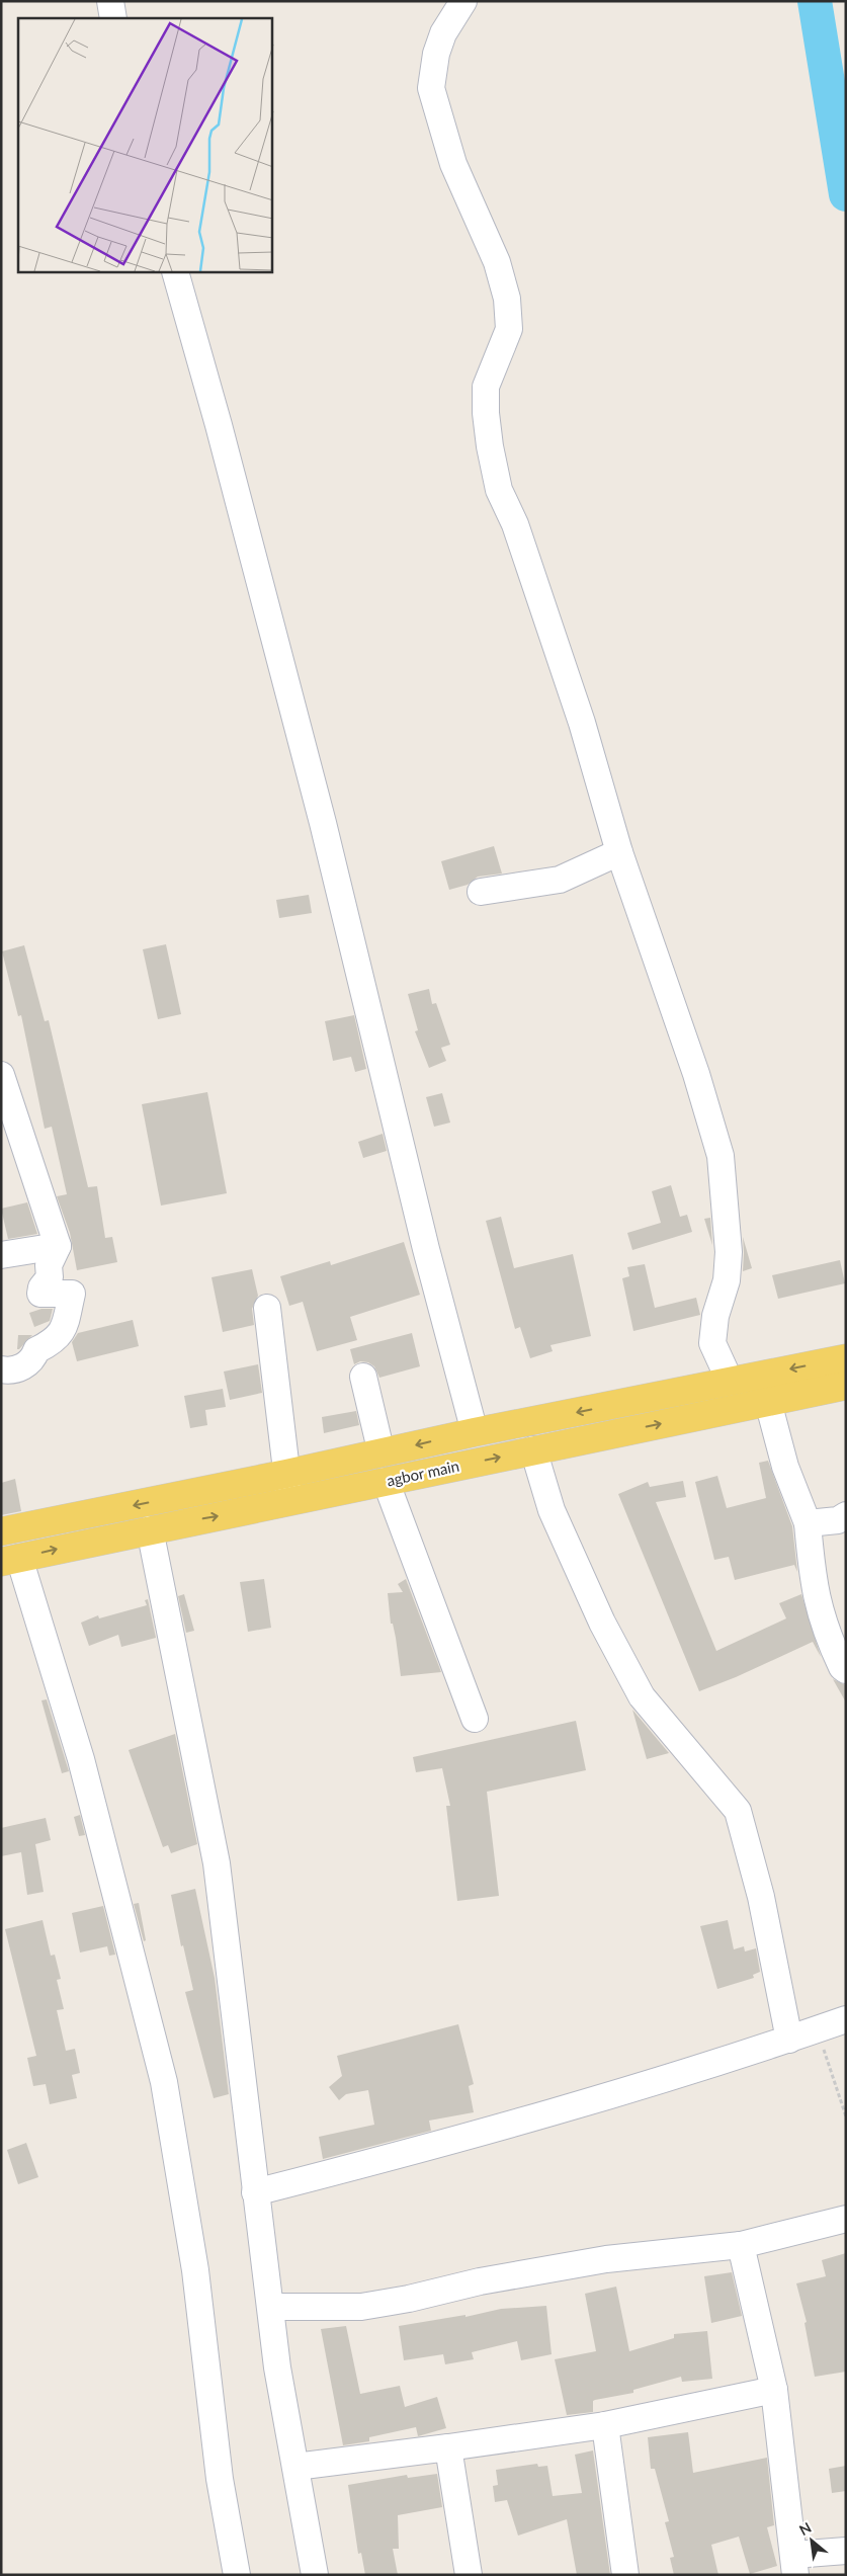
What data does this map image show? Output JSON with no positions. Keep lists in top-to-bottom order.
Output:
{
  "streets": {
    "main road": ["agbor main"]
  },
  "north": "top left"
}
